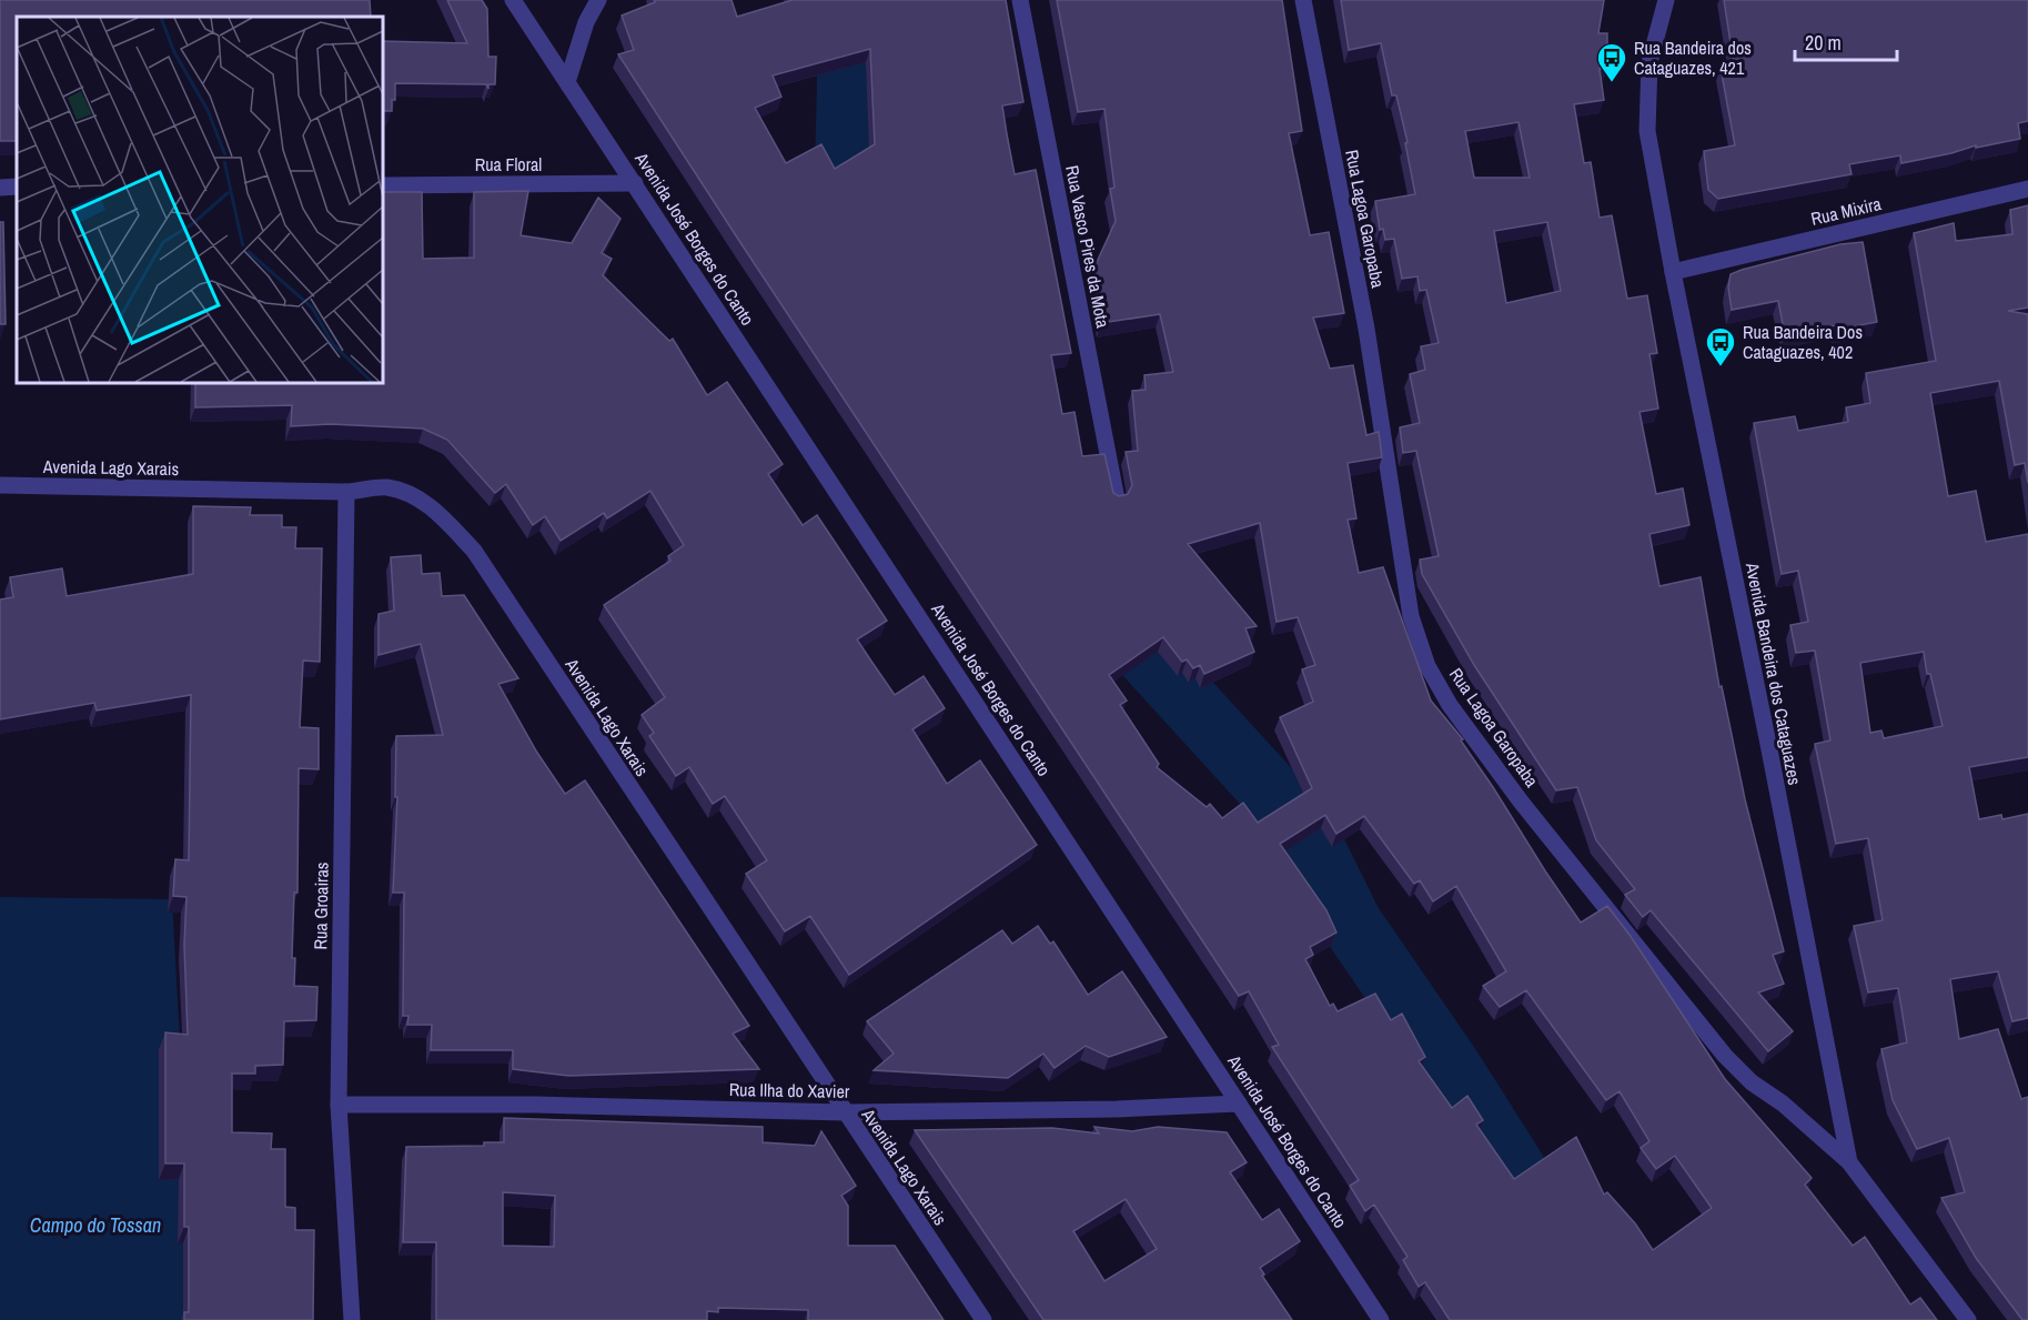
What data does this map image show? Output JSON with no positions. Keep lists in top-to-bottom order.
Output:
{
  "streets": {
    "street": [
      "Rua Floral",
      "Rua Mixira",
      "Rua Lagoa Garopaba",
      "Avenida José Borges do Canto",
      "Rua Vasco Pires da Mota",
      "Avenida Lago Xarais",
      "Avenida Bandeira dos Cataguazes",
      "Rua Groairas",
      "Rua Ilha do Xavier"
    ]
  },
  "crossings": [
    ["Rua Floral", "Avenida José Borges do Canto"],
    ["Rua Mixira", "Avenida Bandeira dos Cataguazes"],
    ["Rua Lagoa Garopaba", "Avenida Bandeira dos Cataguazes"],
    ["Avenida José Borges do Canto", "Rua Ilha do Xavier"],
    ["Avenida Lago Xarais", "Rua Groairas"],
    ["Avenida Lago Xarais", "Rua Ilha do Xavier"],
    ["Rua Groairas", "Rua Ilha do Xavier"]
  ],
  "water": ["Campo do Tossan"],
  "places": {
    "bus stop": ["Rua Bandeira dos Cataguazes, 421", "Rua Bandeira Dos Cataguazes, 402"]
  },
  "scale_bar": "20 m"
}
